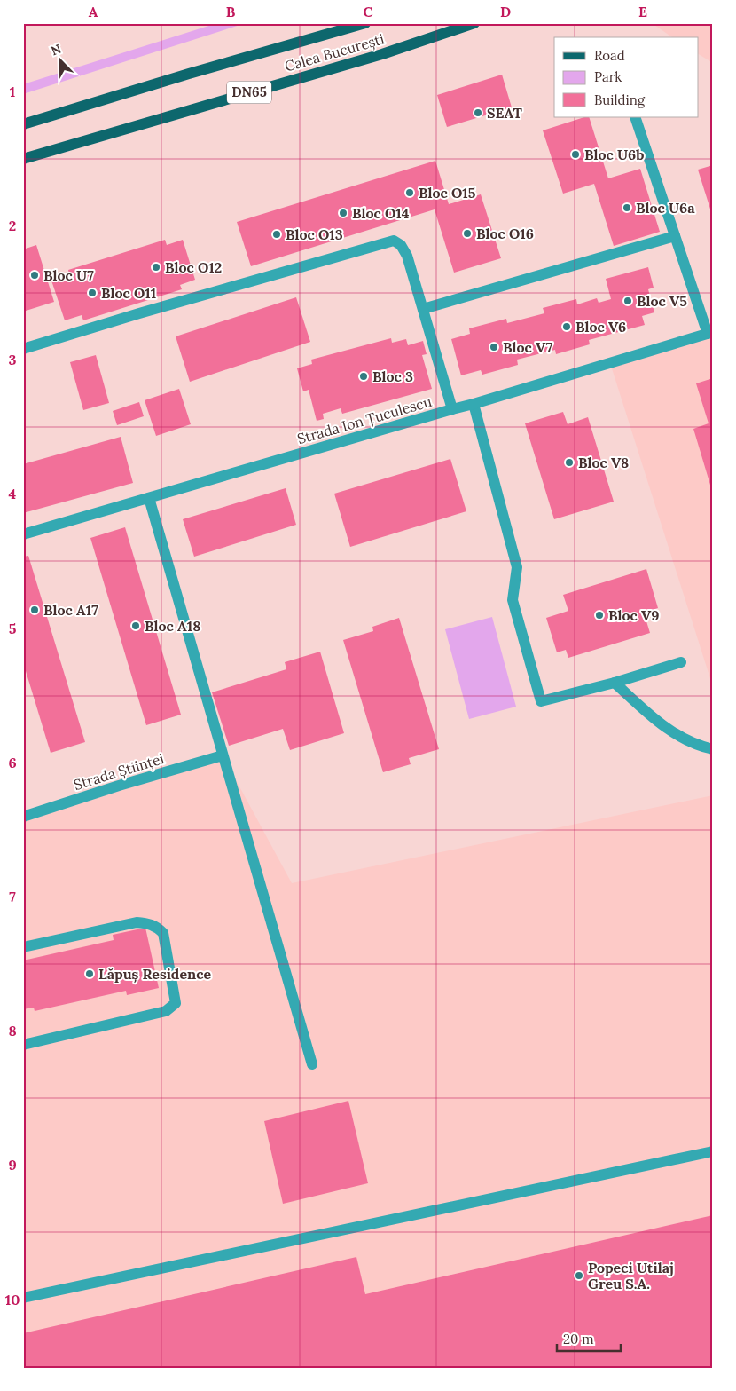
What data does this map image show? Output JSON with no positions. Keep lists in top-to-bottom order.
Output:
{
  "streets": {
    "main road": ["Calea București", "DN65"],
    "street": ["Strada Ion Țuculescu", "Strada Științei"]
  },
  "places": [
    "SEAT",
    "Bloc U6b",
    "Bloc O15",
    "Bloc U6a",
    "Bloc O14",
    "Bloc O16",
    "Bloc O13",
    "Bloc O12",
    "Bloc U7",
    "Bloc O11",
    "Bloc V5",
    "Bloc V6",
    "Bloc V7",
    "Bloc 3",
    "Bloc V8",
    "Bloc A17",
    "Bloc V9",
    "Bloc A18",
    "Lăpuș Residence",
    "Popeci Utilaj Greu S.A."
  ],
  "legend": ["Road", "Park", "Building"],
  "scale_bar": "20 m",
  "north": "top left",
  "grid": {
    "columns": [
      "A",
      "B",
      "C",
      "D",
      "E"
    ],
    "rows": [
      "1",
      "2",
      "3",
      "4",
      "5",
      "6",
      "7",
      "8",
      "9",
      "10"
    ]
  }
}
